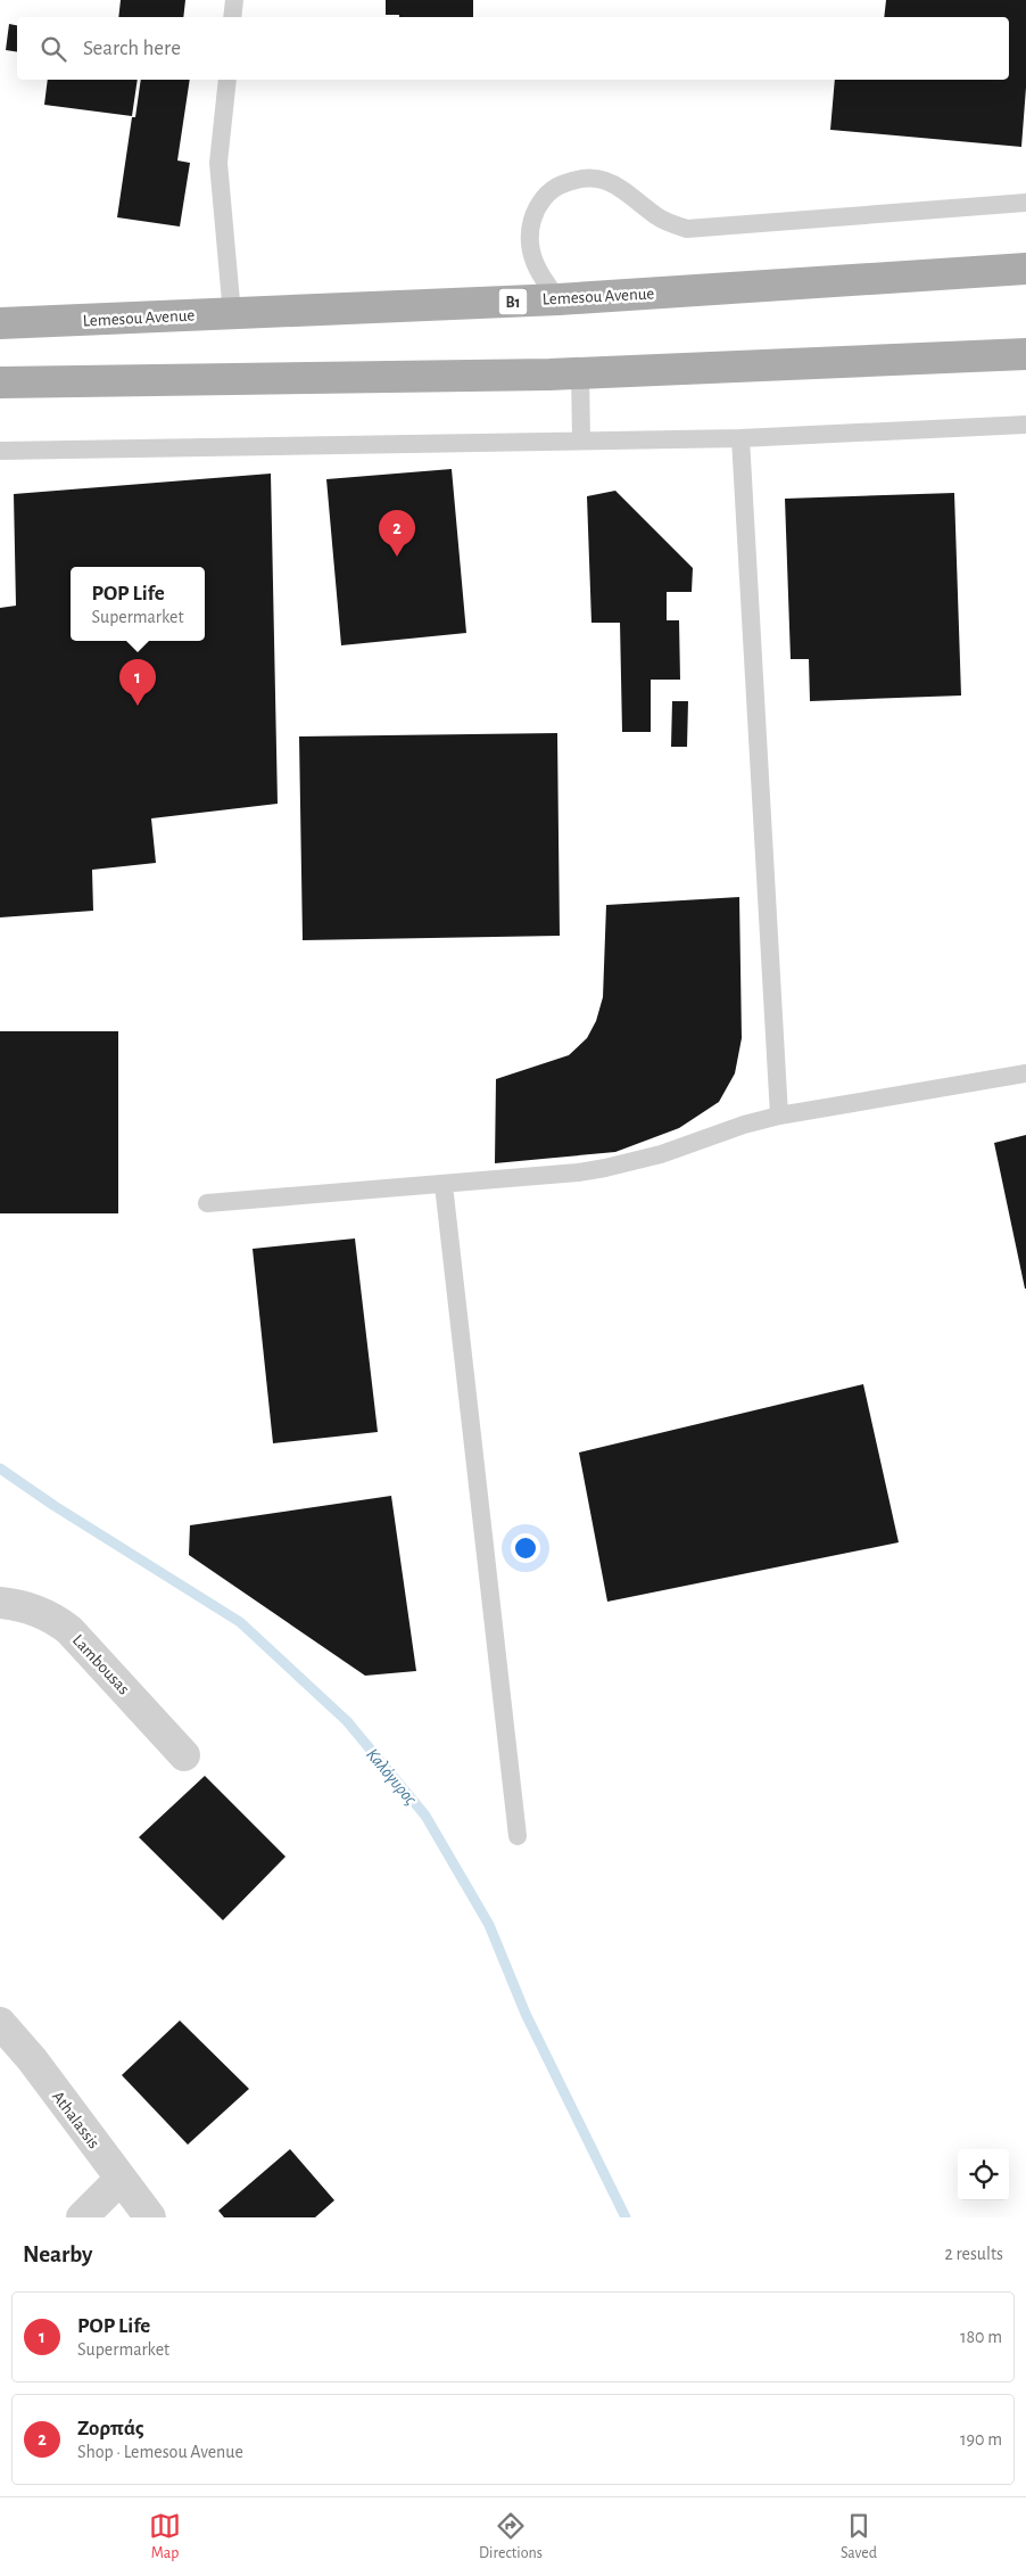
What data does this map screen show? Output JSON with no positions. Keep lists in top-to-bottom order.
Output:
{
  "streets": {
    "main road": ["Lemesou Avenue", "B1"],
    "street": ["Lambousas", "Athalassis"]
  },
  "water": ["Καλόγυρος"],
  "page": {
    "search": "Search here",
    "pins": ["2", "1"],
    "popup": ["POP Life", "Supermarket"],
    "heading": ["Nearby", "2 results"],
    "list": [
      {
        "mark": "1",
        "name": "POP Life",
        "note": "Supermarket",
        "value": "180 m"
      },
      {
        "mark": "2",
        "name": "Ζορπάς",
        "note": "Shop · Lemesou Avenue",
        "value": "190 m"
      }
    ],
    "nav": ["Map", "Directions", "Saved"]
  }
}
